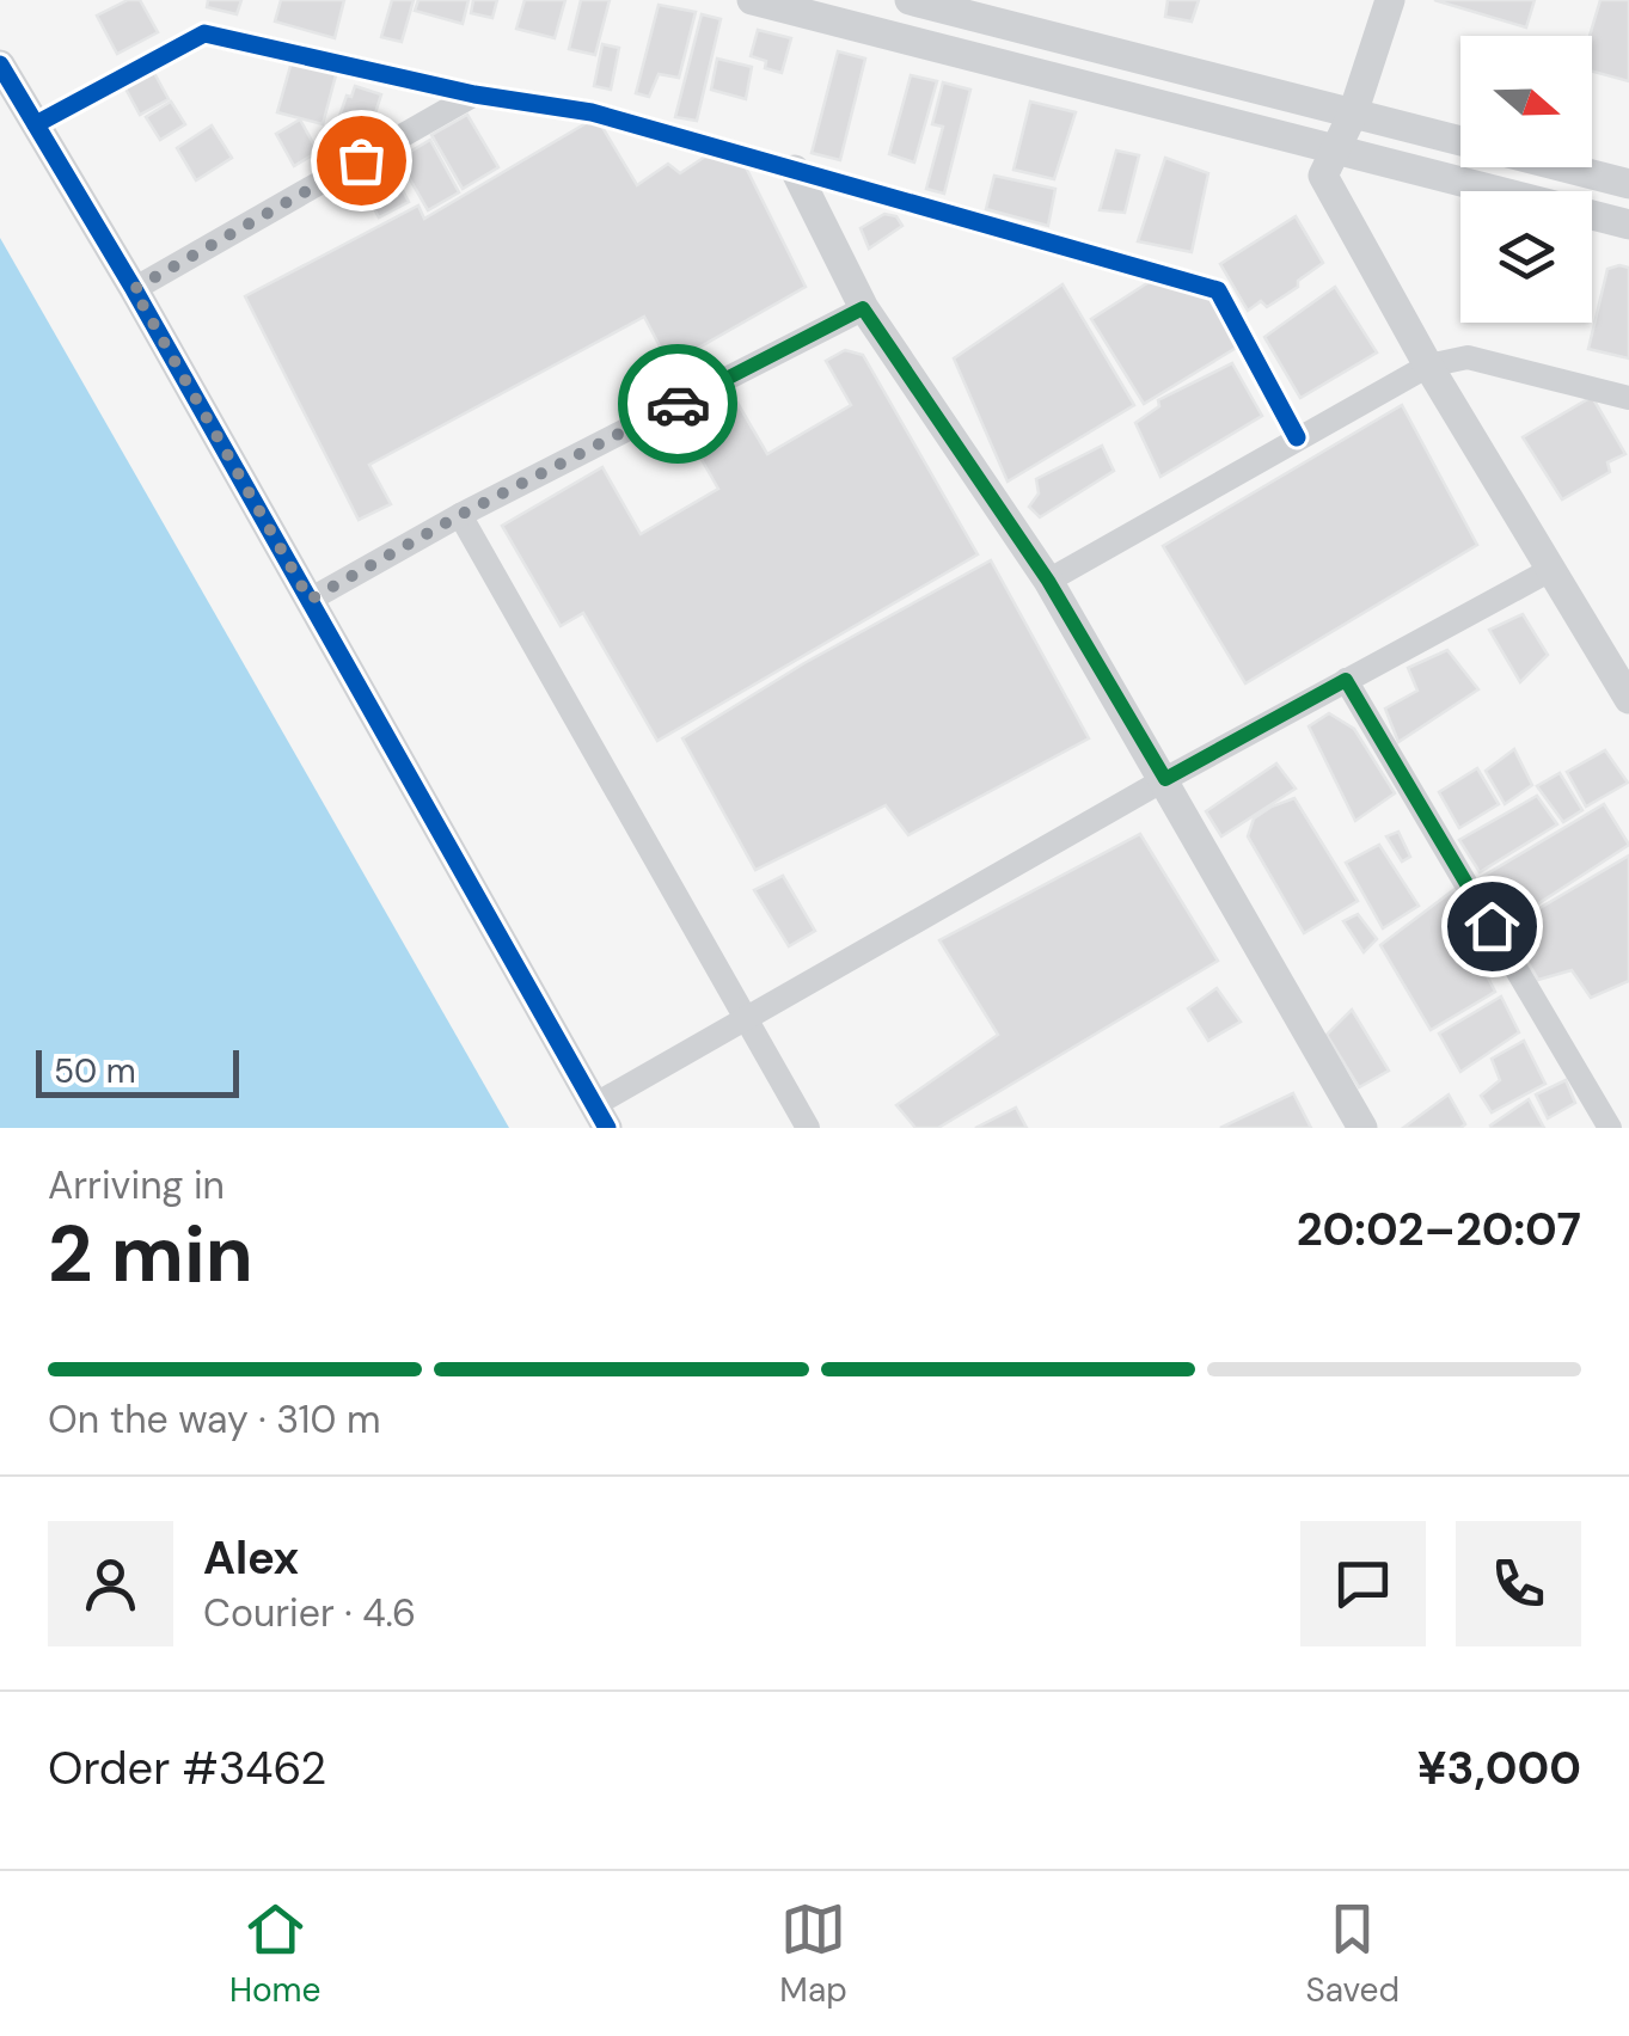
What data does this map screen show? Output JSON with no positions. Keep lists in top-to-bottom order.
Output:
{
  "scale_bar": "50 m",
  "north": "right",
  "page": {
    "scale": "50 m",
    "heading": ["2 min", "Arriving in", "20:02–20:07"],
    "panel": [
      "Alex",
      "Courier · 4.6",
      "Order #3462",
      "¥3,000"
    ],
    "bar": "On the way · 310 m",
    "tabs": ["Home", "Map", "Saved"]
  }
}
